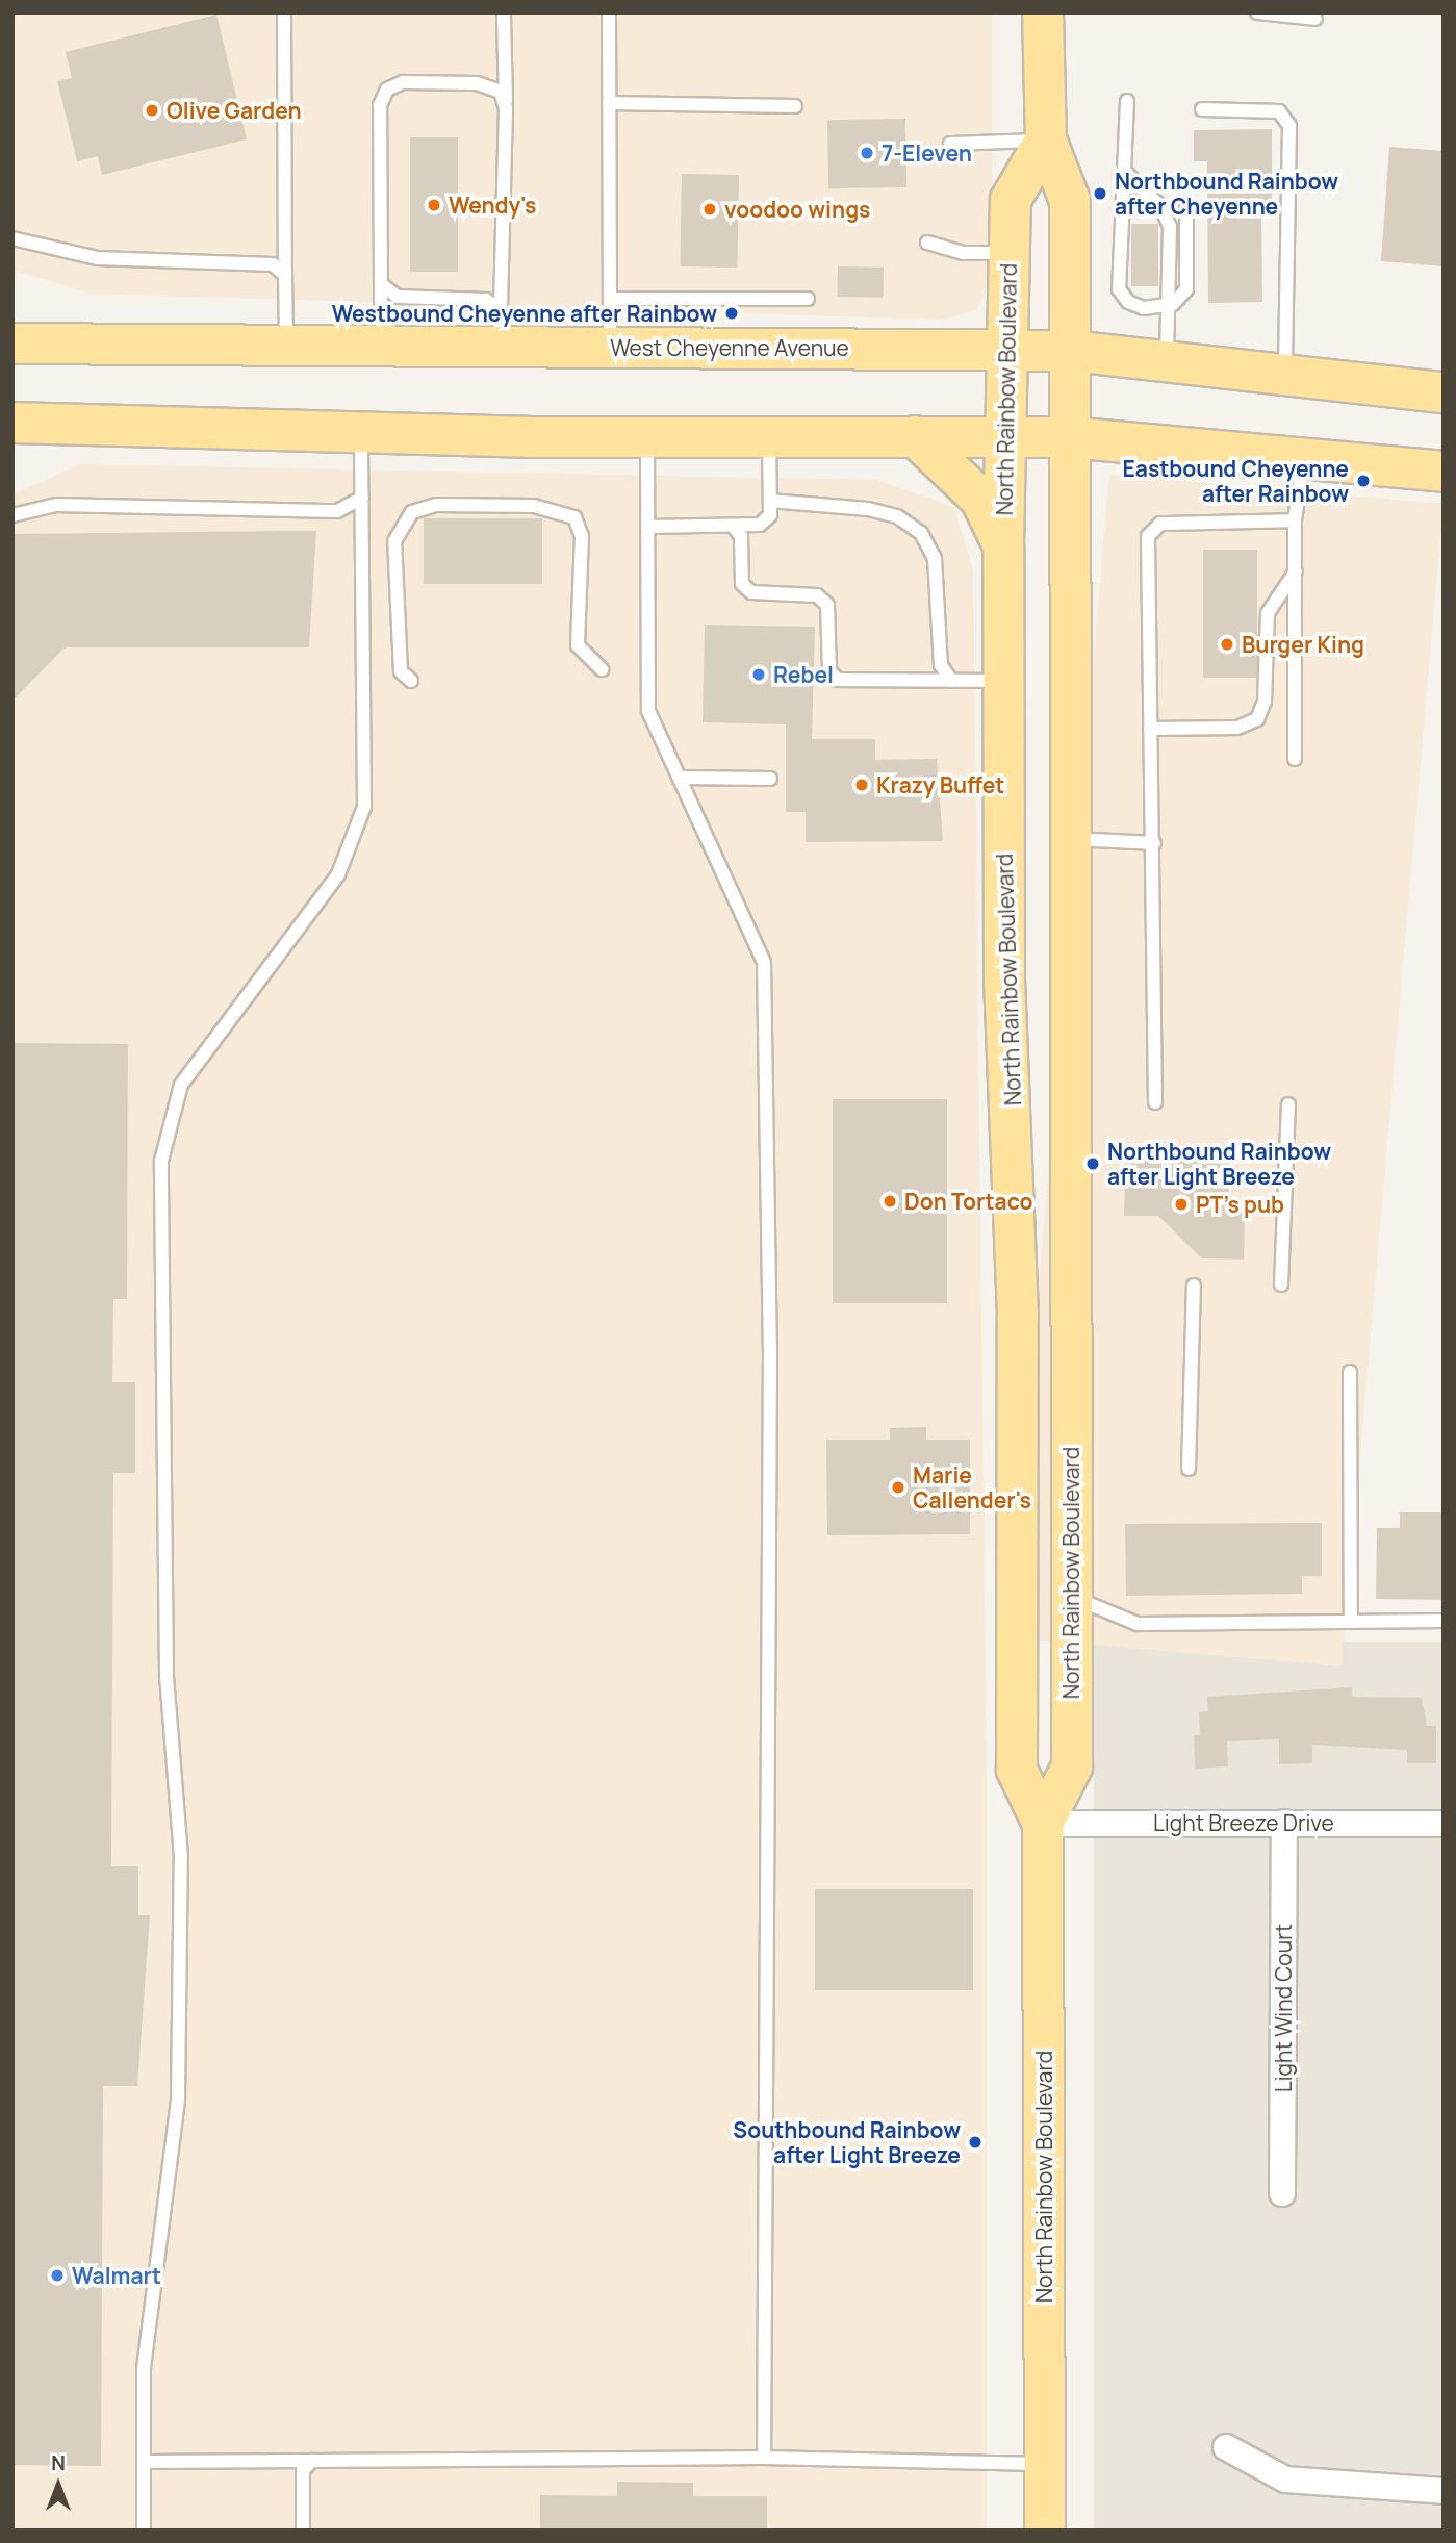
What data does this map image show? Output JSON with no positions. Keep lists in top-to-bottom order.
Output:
{
  "streets": {
    "main road": ["West Cheyenne Avenue", "North Rainbow Boulevard"],
    "street": ["Light Breeze Drive", "Light Wind Court"]
  },
  "crossings": [
    ["West Cheyenne Avenue", "North Rainbow Boulevard"],
    ["North Rainbow Boulevard", "Light Breeze Drive"],
    ["Light Breeze Drive", "Light Wind Court"]
  ],
  "places": [
    "Olive Garden",
    "7-Eleven",
    "Northbound Rainbow after Cheyenne",
    "Wendy's",
    "voodoo wings",
    "Westbound Cheyenne after Rainbow",
    "Eastbound Cheyenne after Rainbow",
    "Burger King",
    "Rebel",
    "Krazy Buffet",
    "Northbound Rainbow after Light Breeze",
    "Don Tortaco",
    "PT's pub",
    "Marie Callender's",
    "Southbound Rainbow after Light Breeze",
    "Walmart"
  ],
  "north": "top"
}
